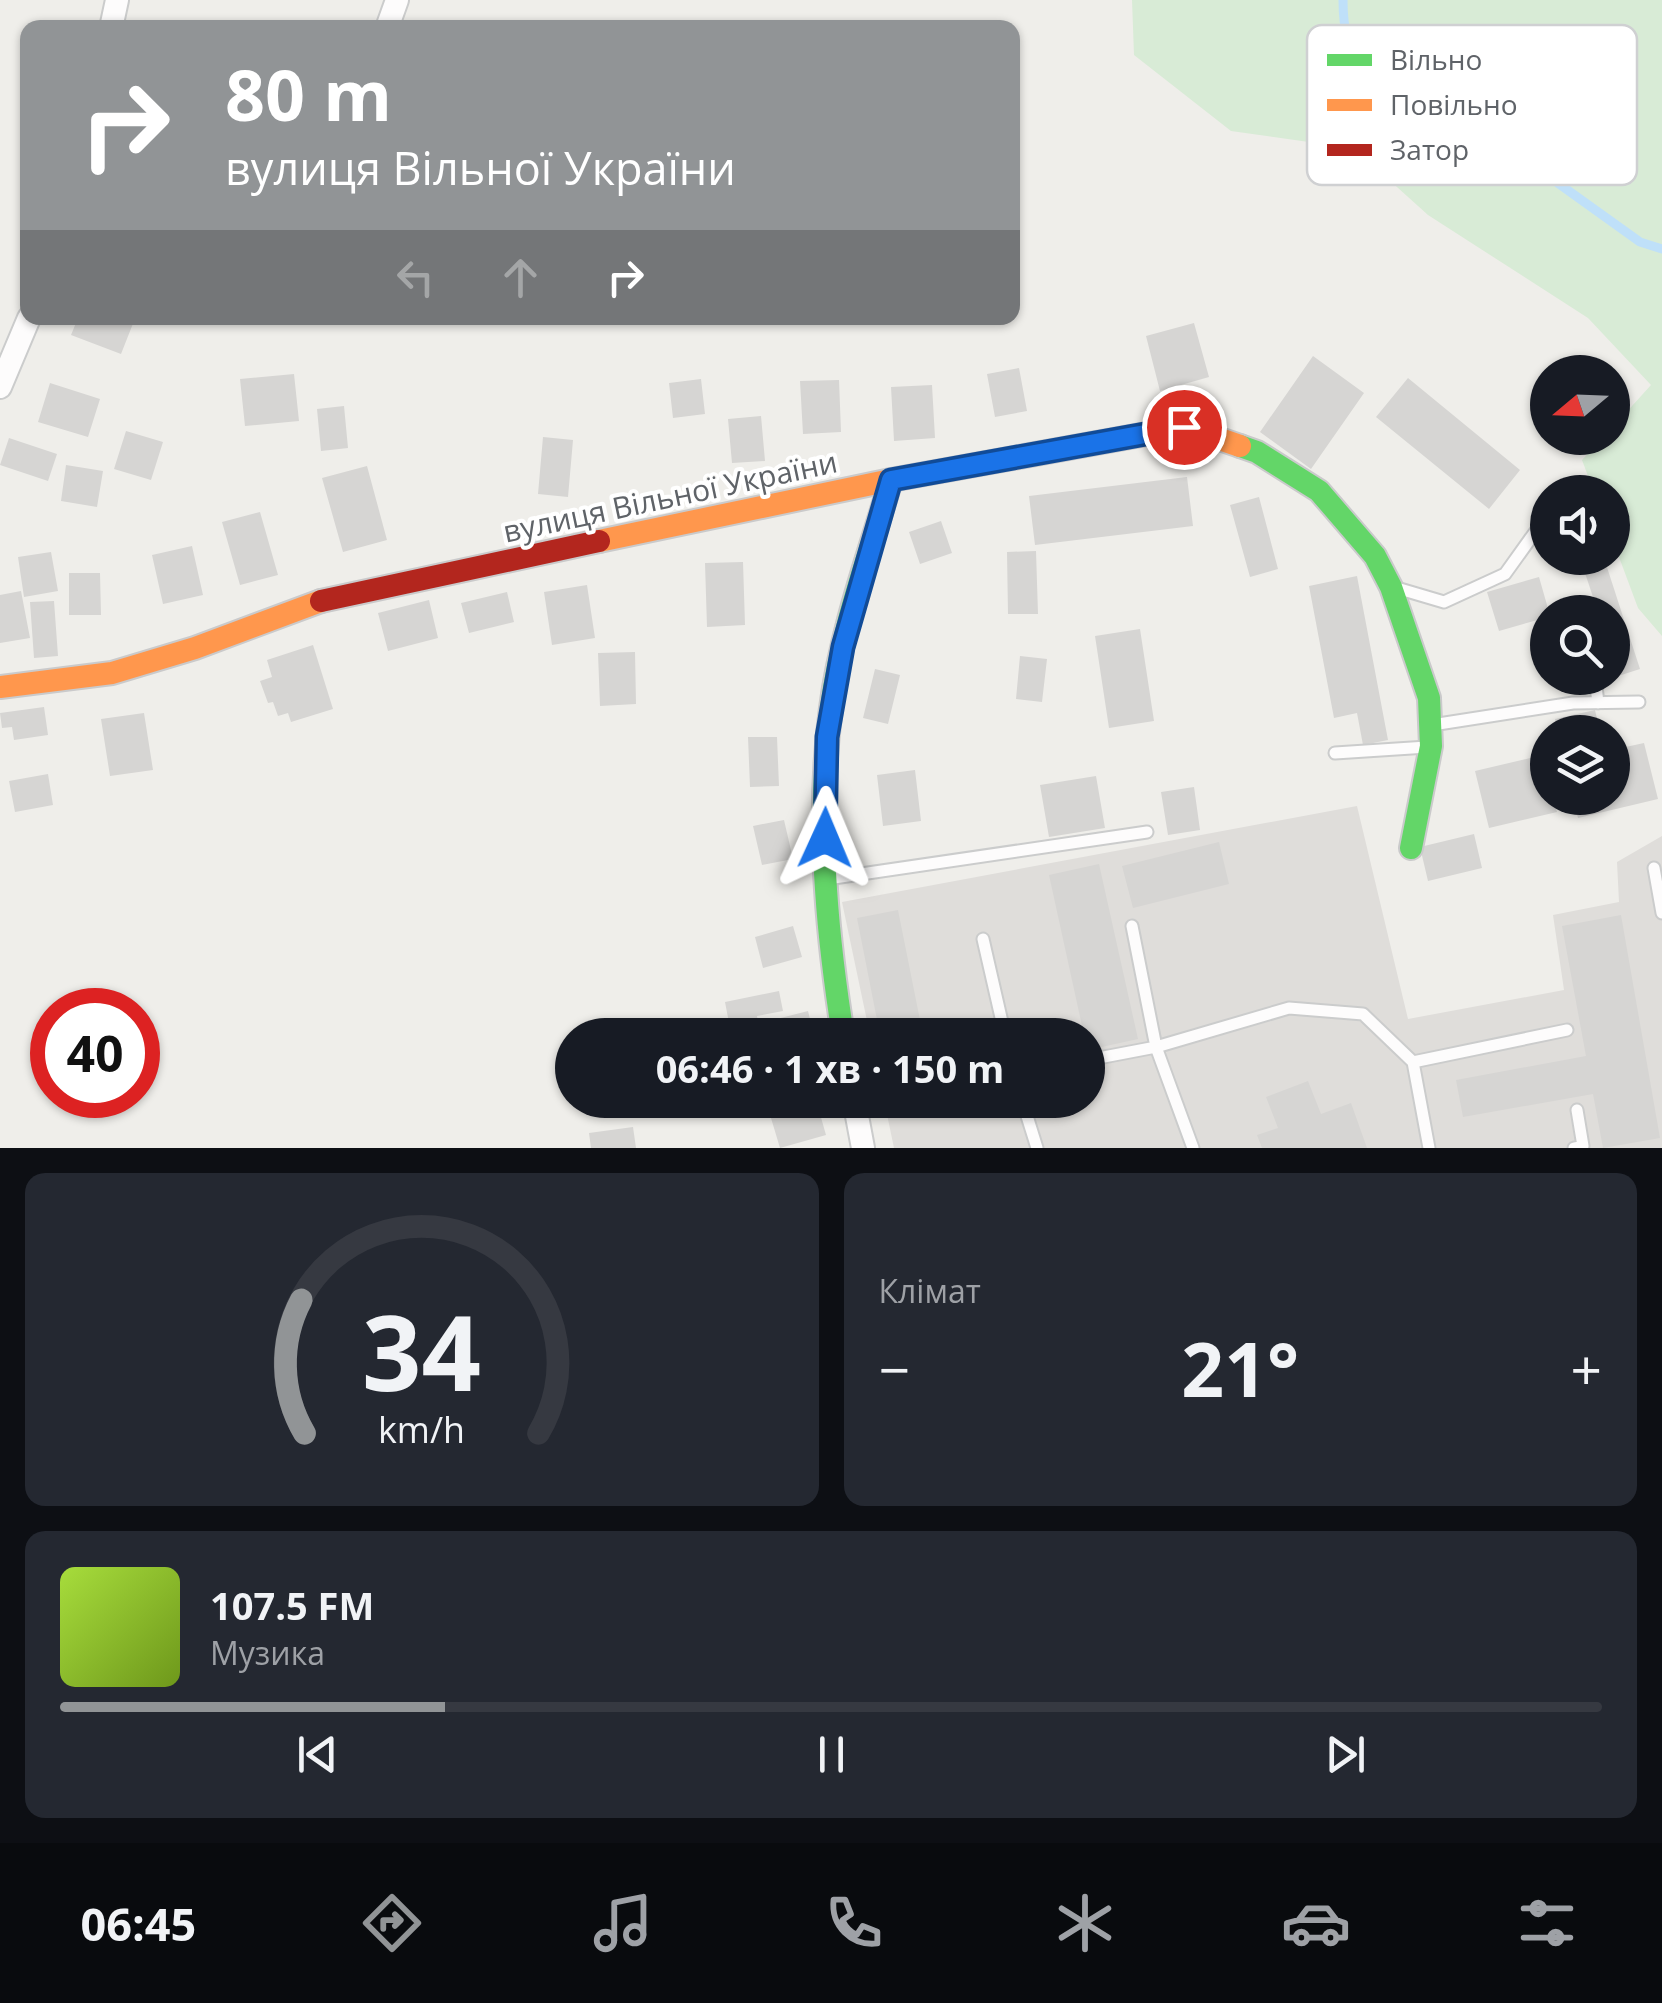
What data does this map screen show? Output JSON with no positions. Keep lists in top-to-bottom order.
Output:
{
  "streets": {
    "street": ["вулиця Вільної України"]
  },
  "legend": ["Вільно", "Повільно", "Затор"],
  "north": "left",
  "page": {
    "turn": ["80 m", "вулиця Вільної України"],
    "limit": "40",
    "trip": "06:46 · 1 хв · 150 m",
    "tile": "Клімат",
    "heat": ["−", "21°", "+"],
    "song": ["107.5 FM", "Музика"],
    "tabs": "06:45",
    "gauge": ["34", "km/h"]
  }
}
